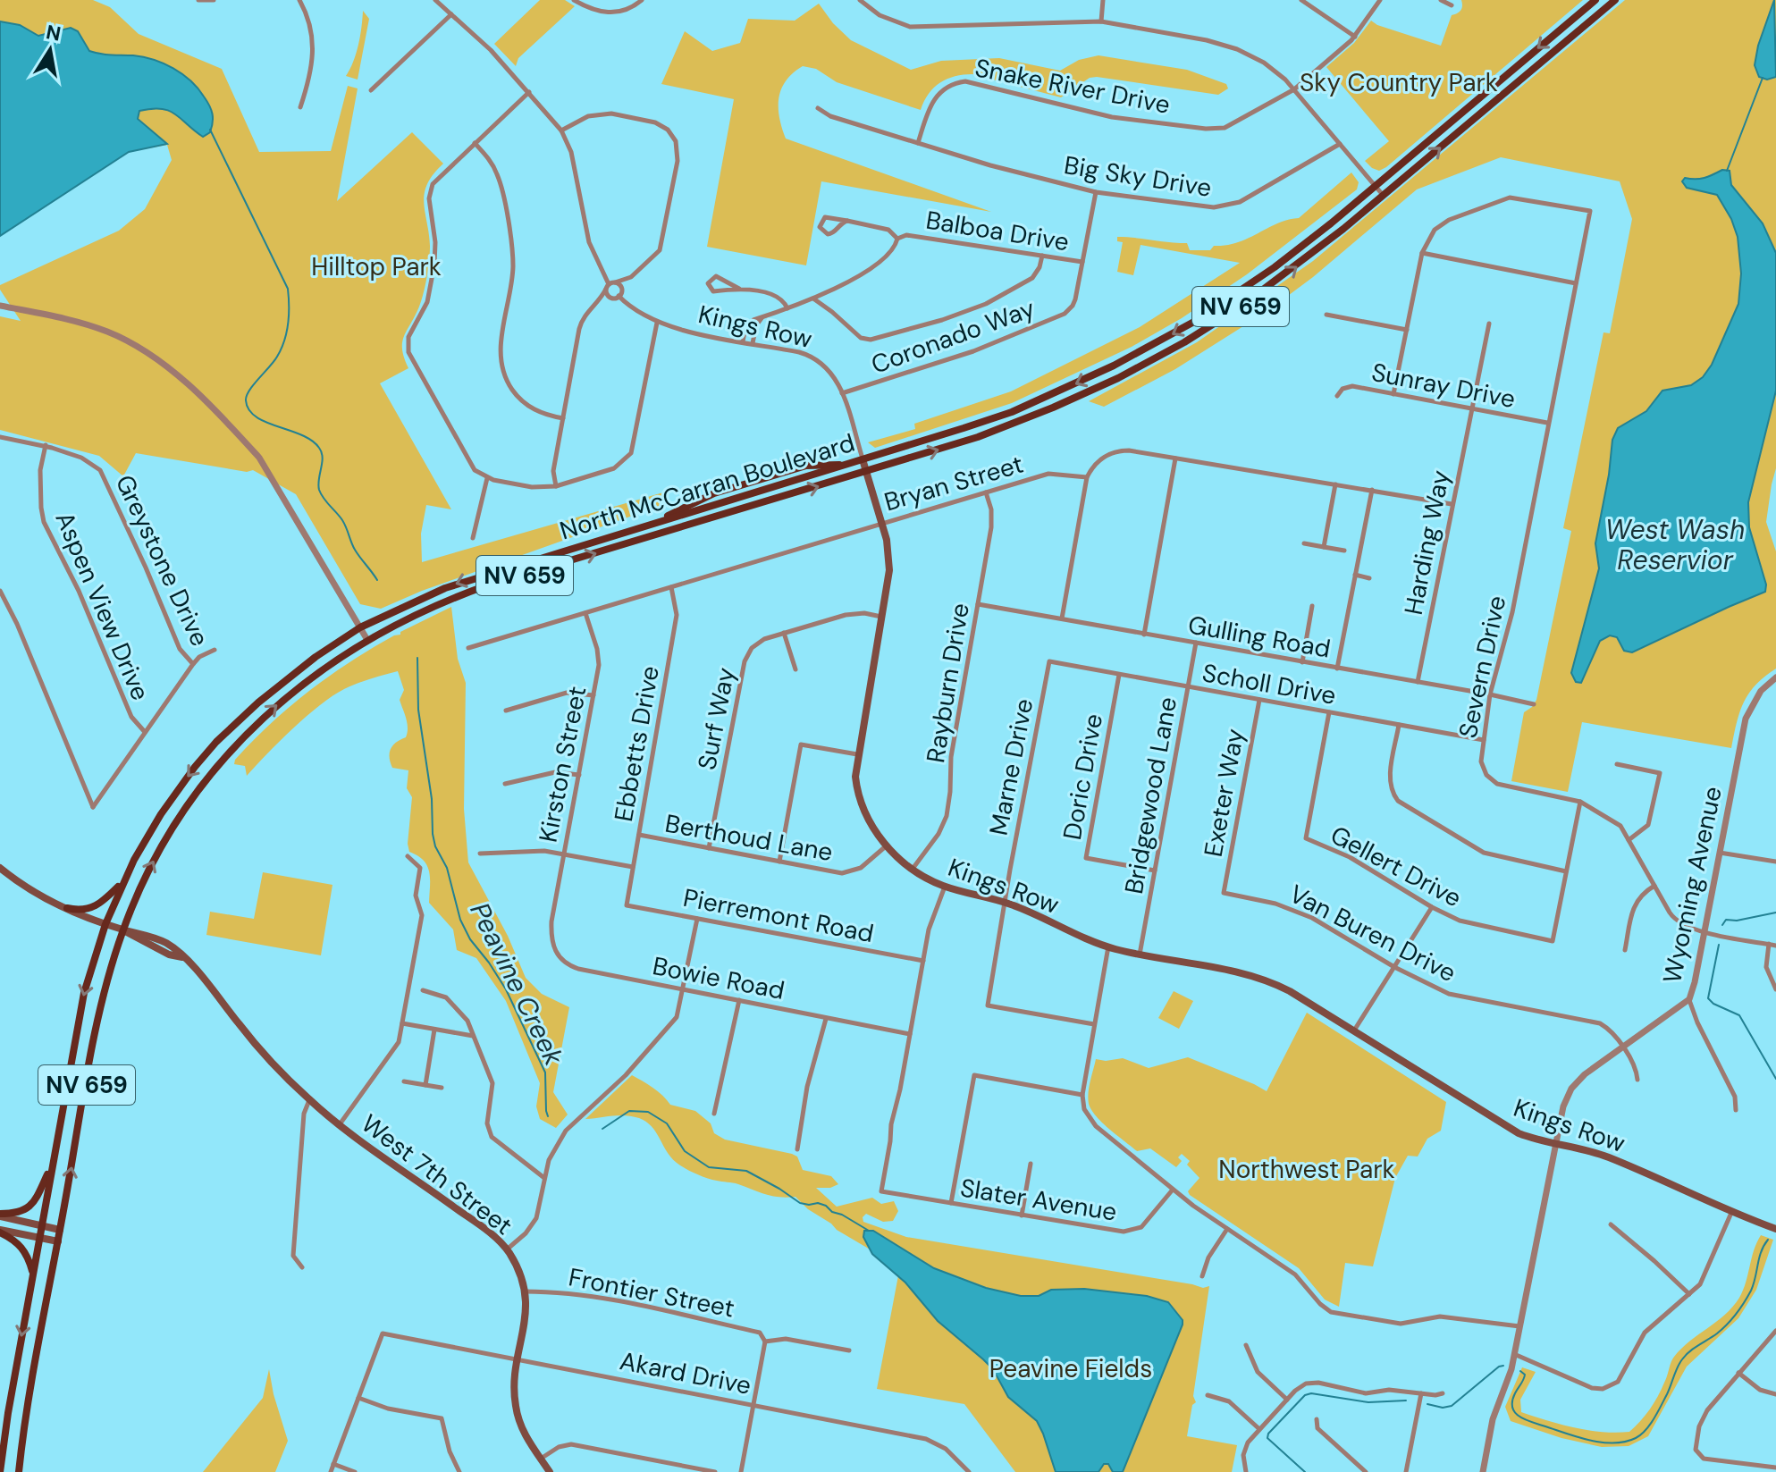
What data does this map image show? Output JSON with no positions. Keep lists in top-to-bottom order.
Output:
{
  "streets": {
    "main road": [
      "NV 659",
      "Kings Row",
      "North McCarran Boulevard",
      "West 7th Street"
    ],
    "street": [
      "Snake River Drive",
      "Big Sky Drive",
      "Balboa Drive",
      "Coronado Way",
      "Sunray Drive",
      "Bryan Street",
      "Harding Way",
      "Greystone Drive",
      "Aspen View Drive",
      "Gulling Road",
      "Severn Drive",
      "Rayburn Drive",
      "Scholl Drive",
      "Surf Way",
      "Ebbetts Drive",
      "Kirston Street",
      "Marne Drive",
      "Doric Drive",
      "Exeter Way",
      "Bridgewood Lane",
      "Berthoud Lane",
      "Gellert Drive",
      "Wyoming Avenue",
      "Pierremont Road",
      "Van Buren Drive",
      "Bowie Road",
      "Slater Avenue",
      "Frontier Street",
      "Akard Drive"
    ]
  },
  "crossings": [
    ["Snake River Drive", "Big Sky Drive"],
    ["Balboa Drive", "Coronado Way"],
    ["Kings Row", "Coronado Way"],
    ["Kings Row", "Bryan Street"],
    ["Kings Row", "North McCarran Boulevard"],
    ["Kings Row", "Rayburn Drive"],
    ["Kings Row", "Surf Way"],
    ["Kings Row", "Marne Drive"],
    ["Kings Row", "Bridgewood Lane"],
    ["Kings Row", "Berthoud Lane"],
    ["Kings Row", "Wyoming Avenue"],
    ["Sunray Drive", "Harding Way"],
    ["Sunray Drive", "Severn Drive"],
    ["Bryan Street", "Rayburn Drive"],
    ["Bryan Street", "Ebbetts Drive"],
    ["Bryan Street", "Kirston Street"],
    ["North McCarran Boulevard", "West 7th Street"],
    ["Harding Way", "Gulling Road"],
    ["Greystone Drive", "Aspen View Drive"],
    ["Gulling Road", "Severn Drive"],
    ["Gulling Road", "Rayburn Drive"],
    ["Gulling Road", "Bridgewood Lane"],
    ["Severn Drive", "Scholl Drive"],
    ["Severn Drive", "Wyoming Avenue"],
    ["Scholl Drive", "Marne Drive"],
    ["Scholl Drive", "Doric Drive"],
    ["Scholl Drive", "Exeter Way"],
    ["Scholl Drive", "Bridgewood Lane"],
    ["Scholl Drive", "Gellert Drive"],
    ["Surf Way", "Berthoud Lane"],
    ["Ebbetts Drive", "Berthoud Lane"],
    ["Ebbetts Drive", "Pierremont Road"],
    ["Kirston Street", "Bowie Road"],
    ["Doric Drive", "Bridgewood Lane"],
    ["Exeter Way", "Van Buren Drive"],
    ["Wyoming Avenue", "Van Buren Drive"],
    ["Bowie Road", "Slater Avenue"],
    ["West 7th Street", "Frontier Street"],
    ["West 7th Street", "Akard Drive"]
  ],
  "water": ["West Wash Reservior", "Peavine Creek"],
  "parks": [
    "Sky Country Park",
    "Hilltop Park",
    "Northwest Park",
    "Peavine Fields"
  ],
  "north": "top"
}
